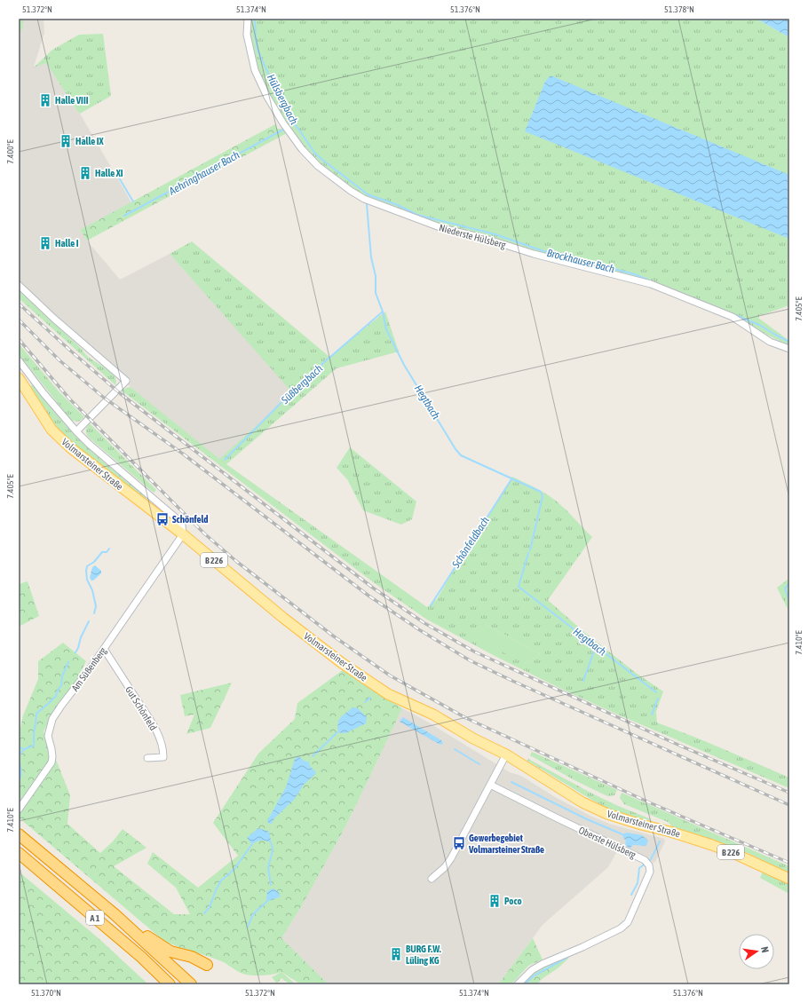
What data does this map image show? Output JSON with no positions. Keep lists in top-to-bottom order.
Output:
{
  "streets": {
    "highway": ["A 1"],
    "main road": ["Volmarsteiner Straße", "B 226"],
    "street": [
      "Niederste Hülsberg",
      "Am Süßenberg",
      "Gut Schönfeld",
      "Oberste Hülsberg"
    ]
  },
  "crossings": [
    ["Volmarsteiner Straße", "Am Süßenberg"],
    ["Am Süßenberg", "Gut Schönfeld"]
  ],
  "water": [
    "Hülsbergbach",
    "Aehringhauser Bach",
    "Brockhauser Bach",
    "Süßbergbach",
    "Hegtbach",
    "Schönfeldbach"
  ],
  "places": {
    "building": [
      "Halle VIII",
      "Halle IX",
      "Halle XI",
      "Halle I",
      "Poco",
      "BURG F.W. Lüling KG"
    ],
    "bus stop": ["Schönfeld", "Gewerbegebiet Volmarsteiner Straße"]
  },
  "north": "right",
  "coordinates": [
    "51.372°N",
    "51.374°N",
    "51.376°N",
    "51.378°N",
    "7.400°E",
    "7.405°E",
    "7.410°E",
    "51.370°N"
  ]
}
